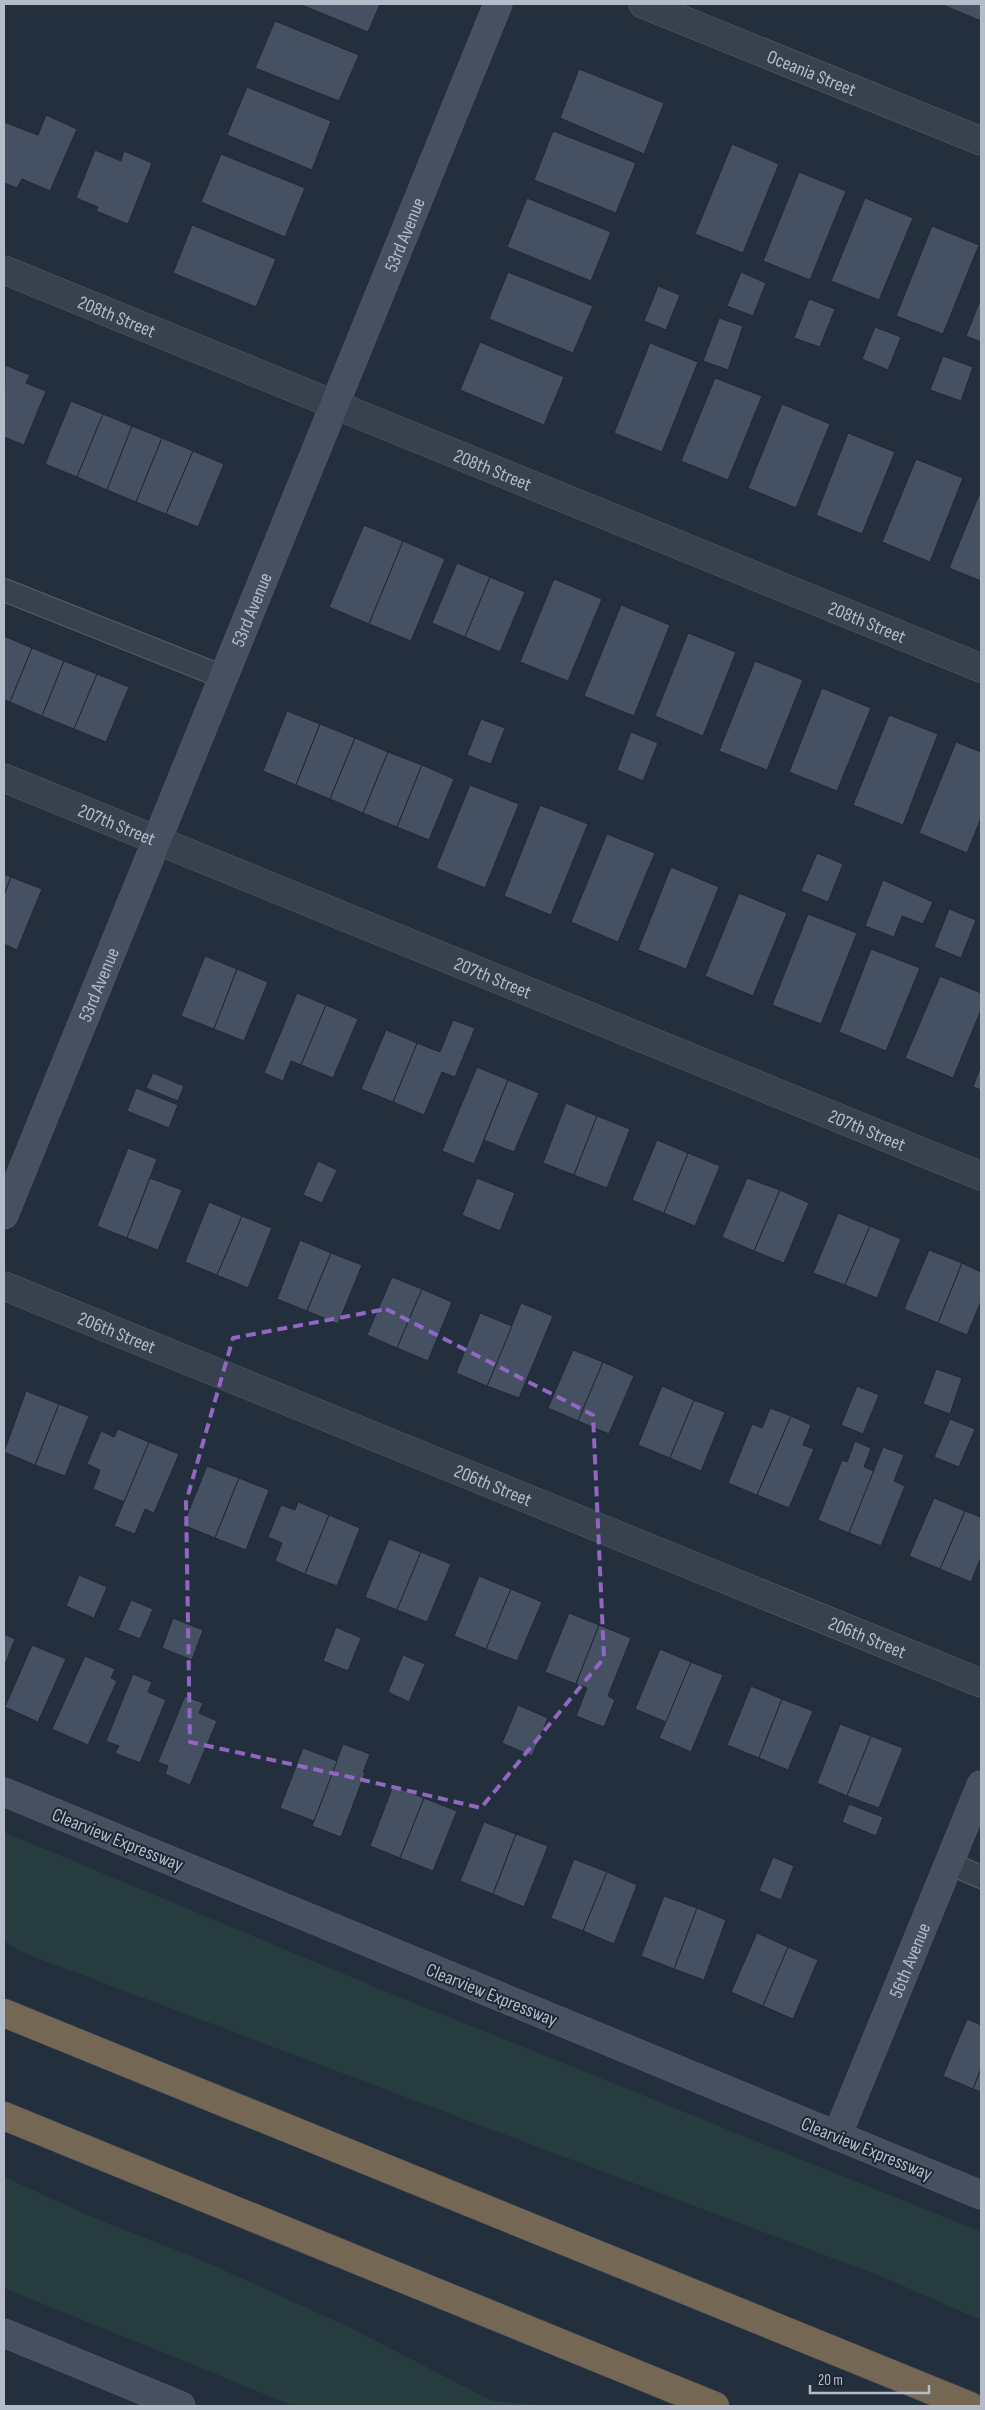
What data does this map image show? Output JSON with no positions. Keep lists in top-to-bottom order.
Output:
{
  "streets": {
    "street": [
      "Oceania Street",
      "53rd Avenue",
      "208th Street",
      "207th Street",
      "206th Street",
      "Clearview Expressway",
      "56th Avenue"
    ]
  },
  "crossings": [
    ["53rd Avenue", "208th Street"],
    ["53rd Avenue", "207th Street"],
    ["Clearview Expressway", "56th Avenue"]
  ],
  "scale_bar": "20 m"
}
